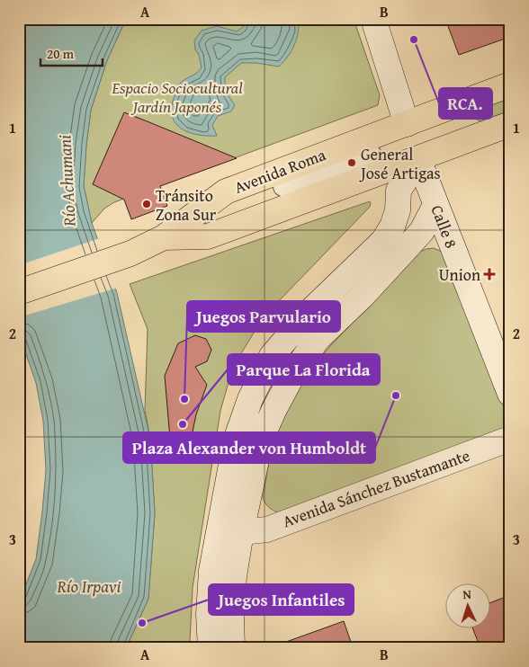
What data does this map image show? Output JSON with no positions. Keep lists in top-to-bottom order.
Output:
{
  "streets": {
    "main road": ["Avenida Roma", "Calle 8", "Avenida Sánchez Bustamante"]
  },
  "crossings": [
    ["Avenida Roma", "Calle 8"]
  ],
  "water": ["Río Achumani", "Río Irpavi"],
  "parks": ["Espacio Sociocultural Jardín Japonés"],
  "places": {
    "other": [
      "RCA.",
      "General José Artigas",
      "Tránsito Zona Sur",
      "Plaza Alexander von Humboldt",
      "Juegos Parvulario",
      "Parque La Florida",
      "Juegos Infantiles"
    ],
    "health": ["Union"]
  },
  "scale_bar": "20 m",
  "north": "top",
  "grid": {
    "columns": ["A", "B"],
    "rows": ["1", "2", "3"]
  }
}
